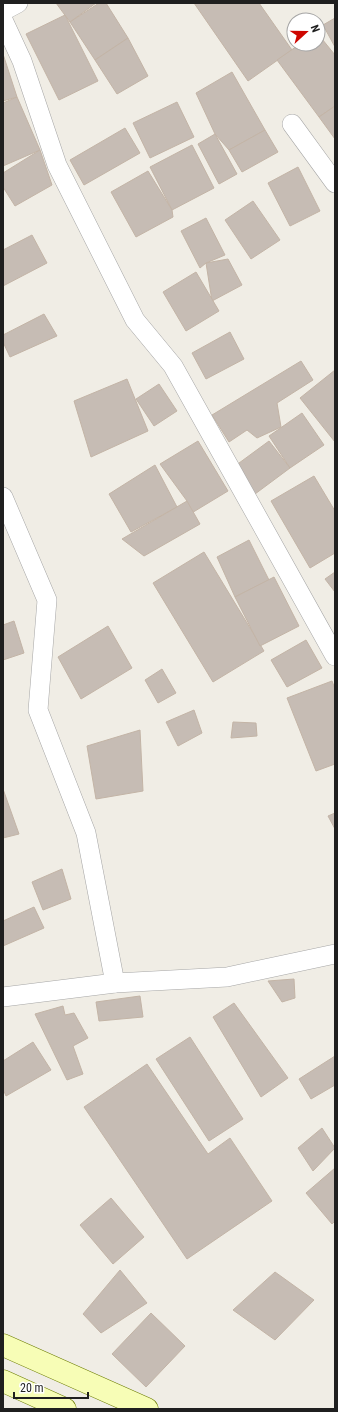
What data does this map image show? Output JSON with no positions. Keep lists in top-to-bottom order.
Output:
{
  "scale_bar": "20 m",
  "north": "right"
}
